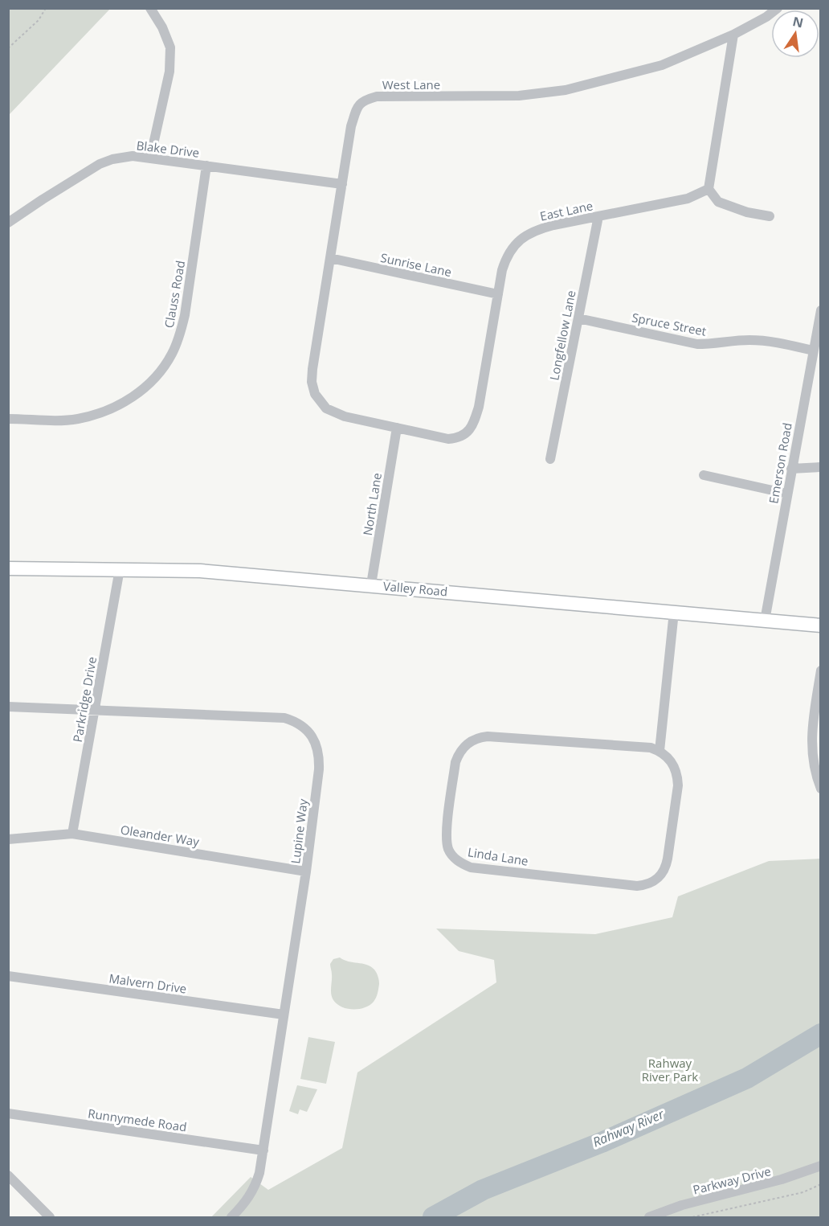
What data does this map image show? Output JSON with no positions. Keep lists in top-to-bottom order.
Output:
{
  "streets": {
    "street": [
      "West Lane",
      "Blake Drive",
      "East Lane",
      "Sunrise Lane",
      "Clauss Road",
      "Spruce Street",
      "Longfellow Lane",
      "Emerson Road",
      "North Lane",
      "Valley Road",
      "Parkridge Drive",
      "Lupine Way",
      "Oleander Way",
      "Linda Lane",
      "Malvern Drive",
      "Runnymede Road",
      "Parkway Drive"
    ]
  },
  "crossings": [
    ["West Lane", "Blake Drive"],
    ["West Lane", "East Lane"],
    ["West Lane", "Sunrise Lane"],
    ["West Lane", "North Lane"],
    ["Blake Drive", "Clauss Road"],
    ["East Lane", "Sunrise Lane"],
    ["East Lane", "Longfellow Lane"],
    ["East Lane", "North Lane"],
    ["Spruce Street", "Longfellow Lane"],
    ["Spruce Street", "Emerson Road"],
    ["Emerson Road", "Valley Road"],
    ["North Lane", "Valley Road"],
    ["Valley Road", "Parkridge Drive"],
    ["Parkridge Drive", "Lupine Way"],
    ["Parkridge Drive", "Oleander Way"],
    ["Lupine Way", "Oleander Way"],
    ["Lupine Way", "Malvern Drive"],
    ["Lupine Way", "Runnymede Road"]
  ],
  "water": ["Rahway River"],
  "parks": ["Rahway River Park"],
  "north": "top"
}
